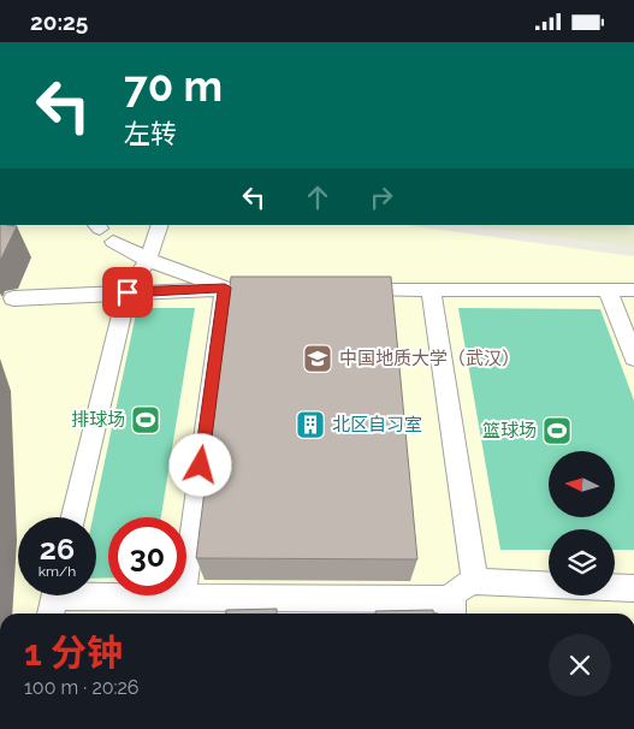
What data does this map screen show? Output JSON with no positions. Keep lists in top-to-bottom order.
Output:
{
  "places": {
    "school or university": ["中国地质大学（武汉）"],
    "sports": ["排球场", "篮球场"],
    "building": ["北区自习室"]
  },
  "north": "left",
  "page": {
    "status": "20:25",
    "turn": ["70 m", "左转"],
    "speed": "26 km/h",
    "limit": "30",
    "heading": ["1 分钟", "100 m · 20:26"]
  }
}
